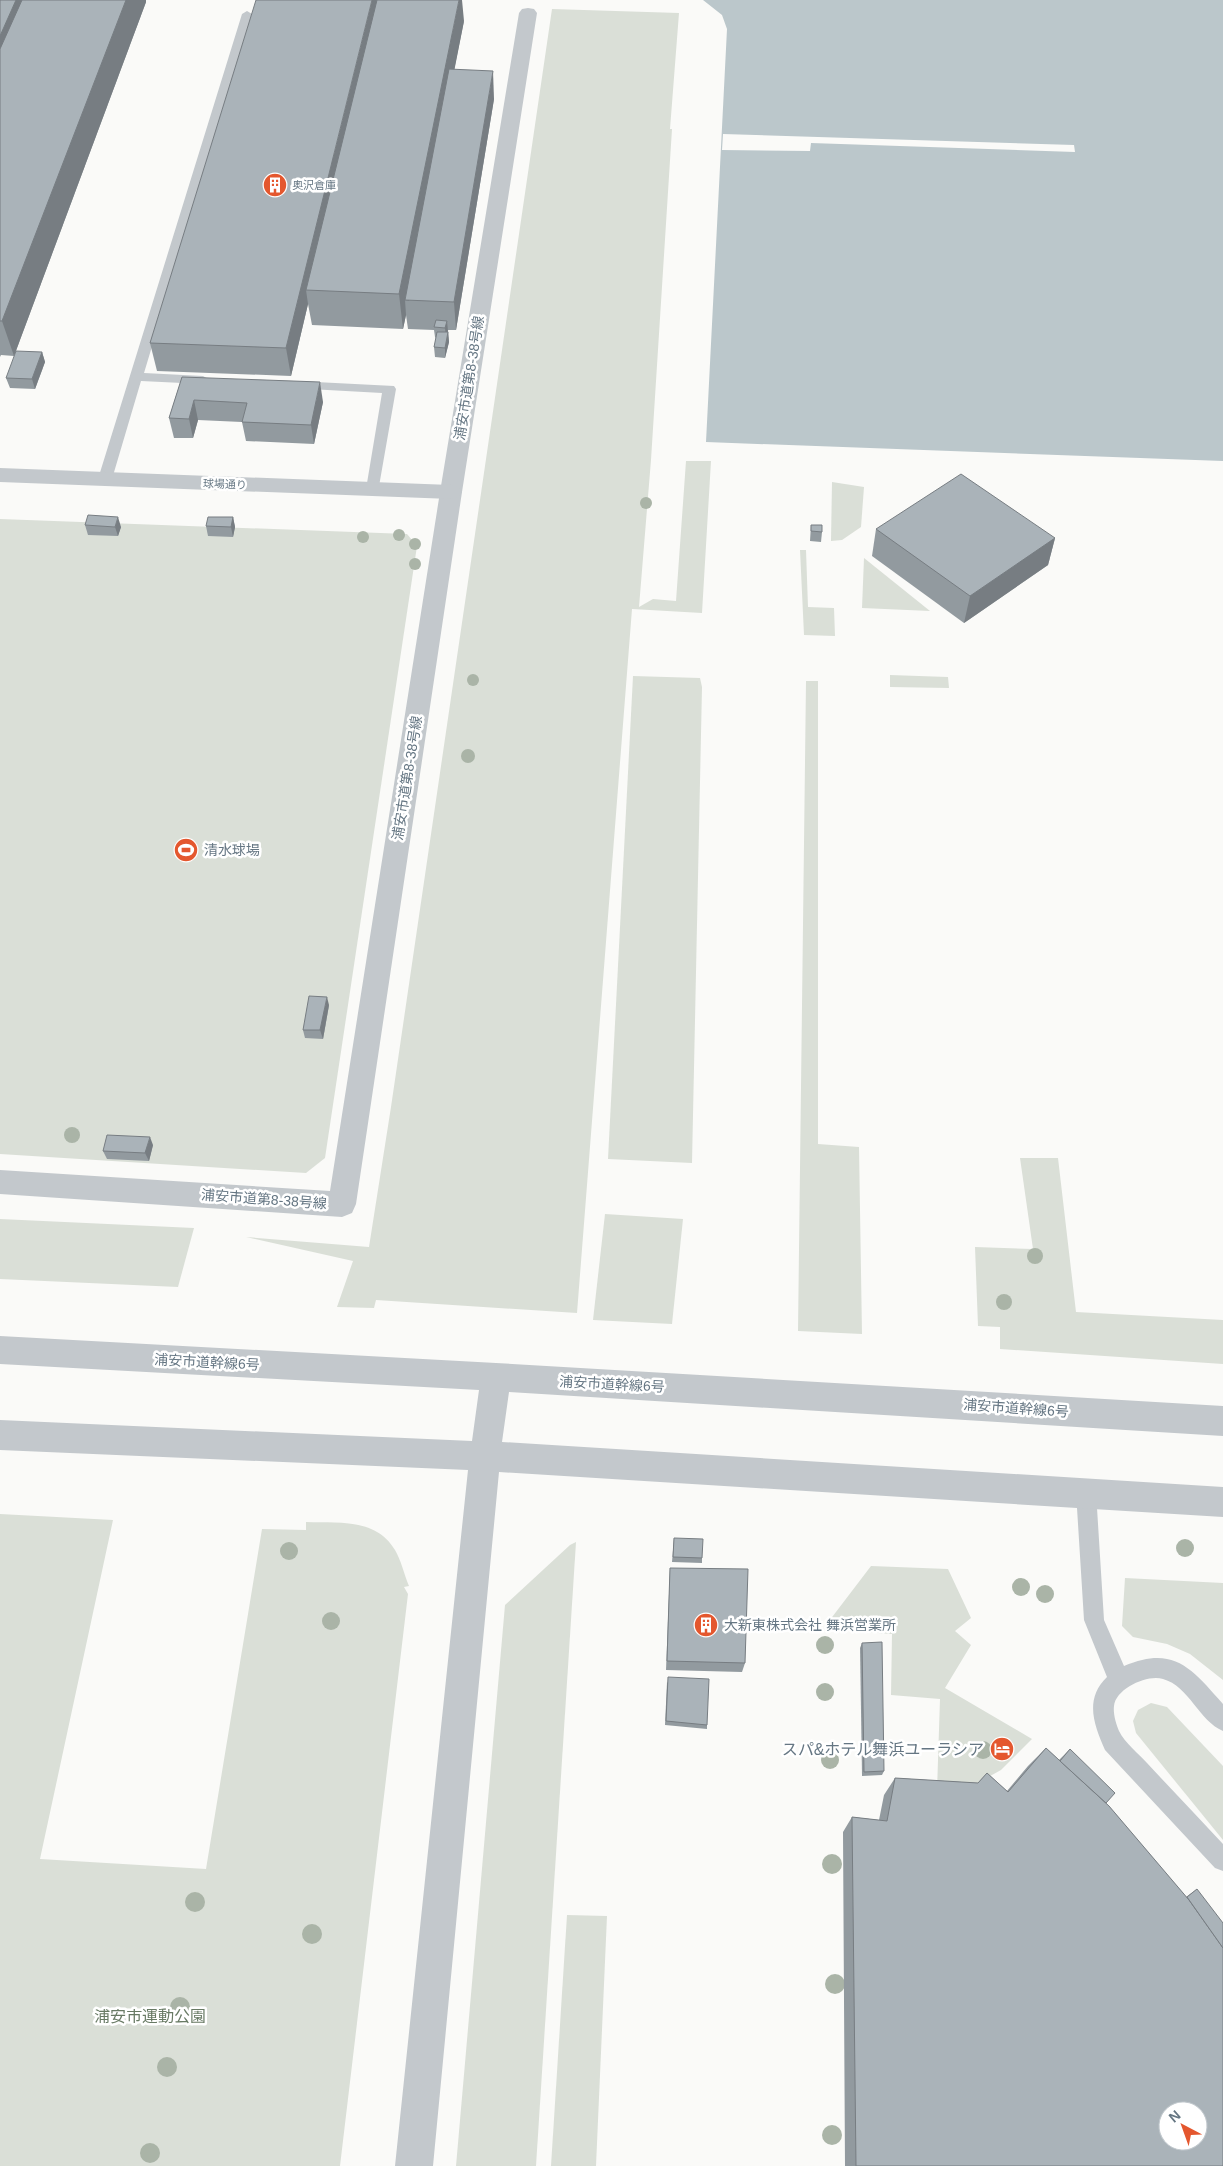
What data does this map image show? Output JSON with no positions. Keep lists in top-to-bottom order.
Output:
{
  "streets": {
    "street": ["浦安市道第8-38号線", "球場通り", "浦安市道幹線6号"]
  },
  "crossings": [
    ["浦安市道第8-38号線", "球場通り"]
  ],
  "parks": ["浦安市運動公園"],
  "places": {
    "building": ["奥沢倉庫", "大新東株式会社 舞浜営業所"],
    "sports": ["清水球場"],
    "hotel": ["スパ&ホテル舞浜ユーラシア"]
  },
  "north": "top left"
}
